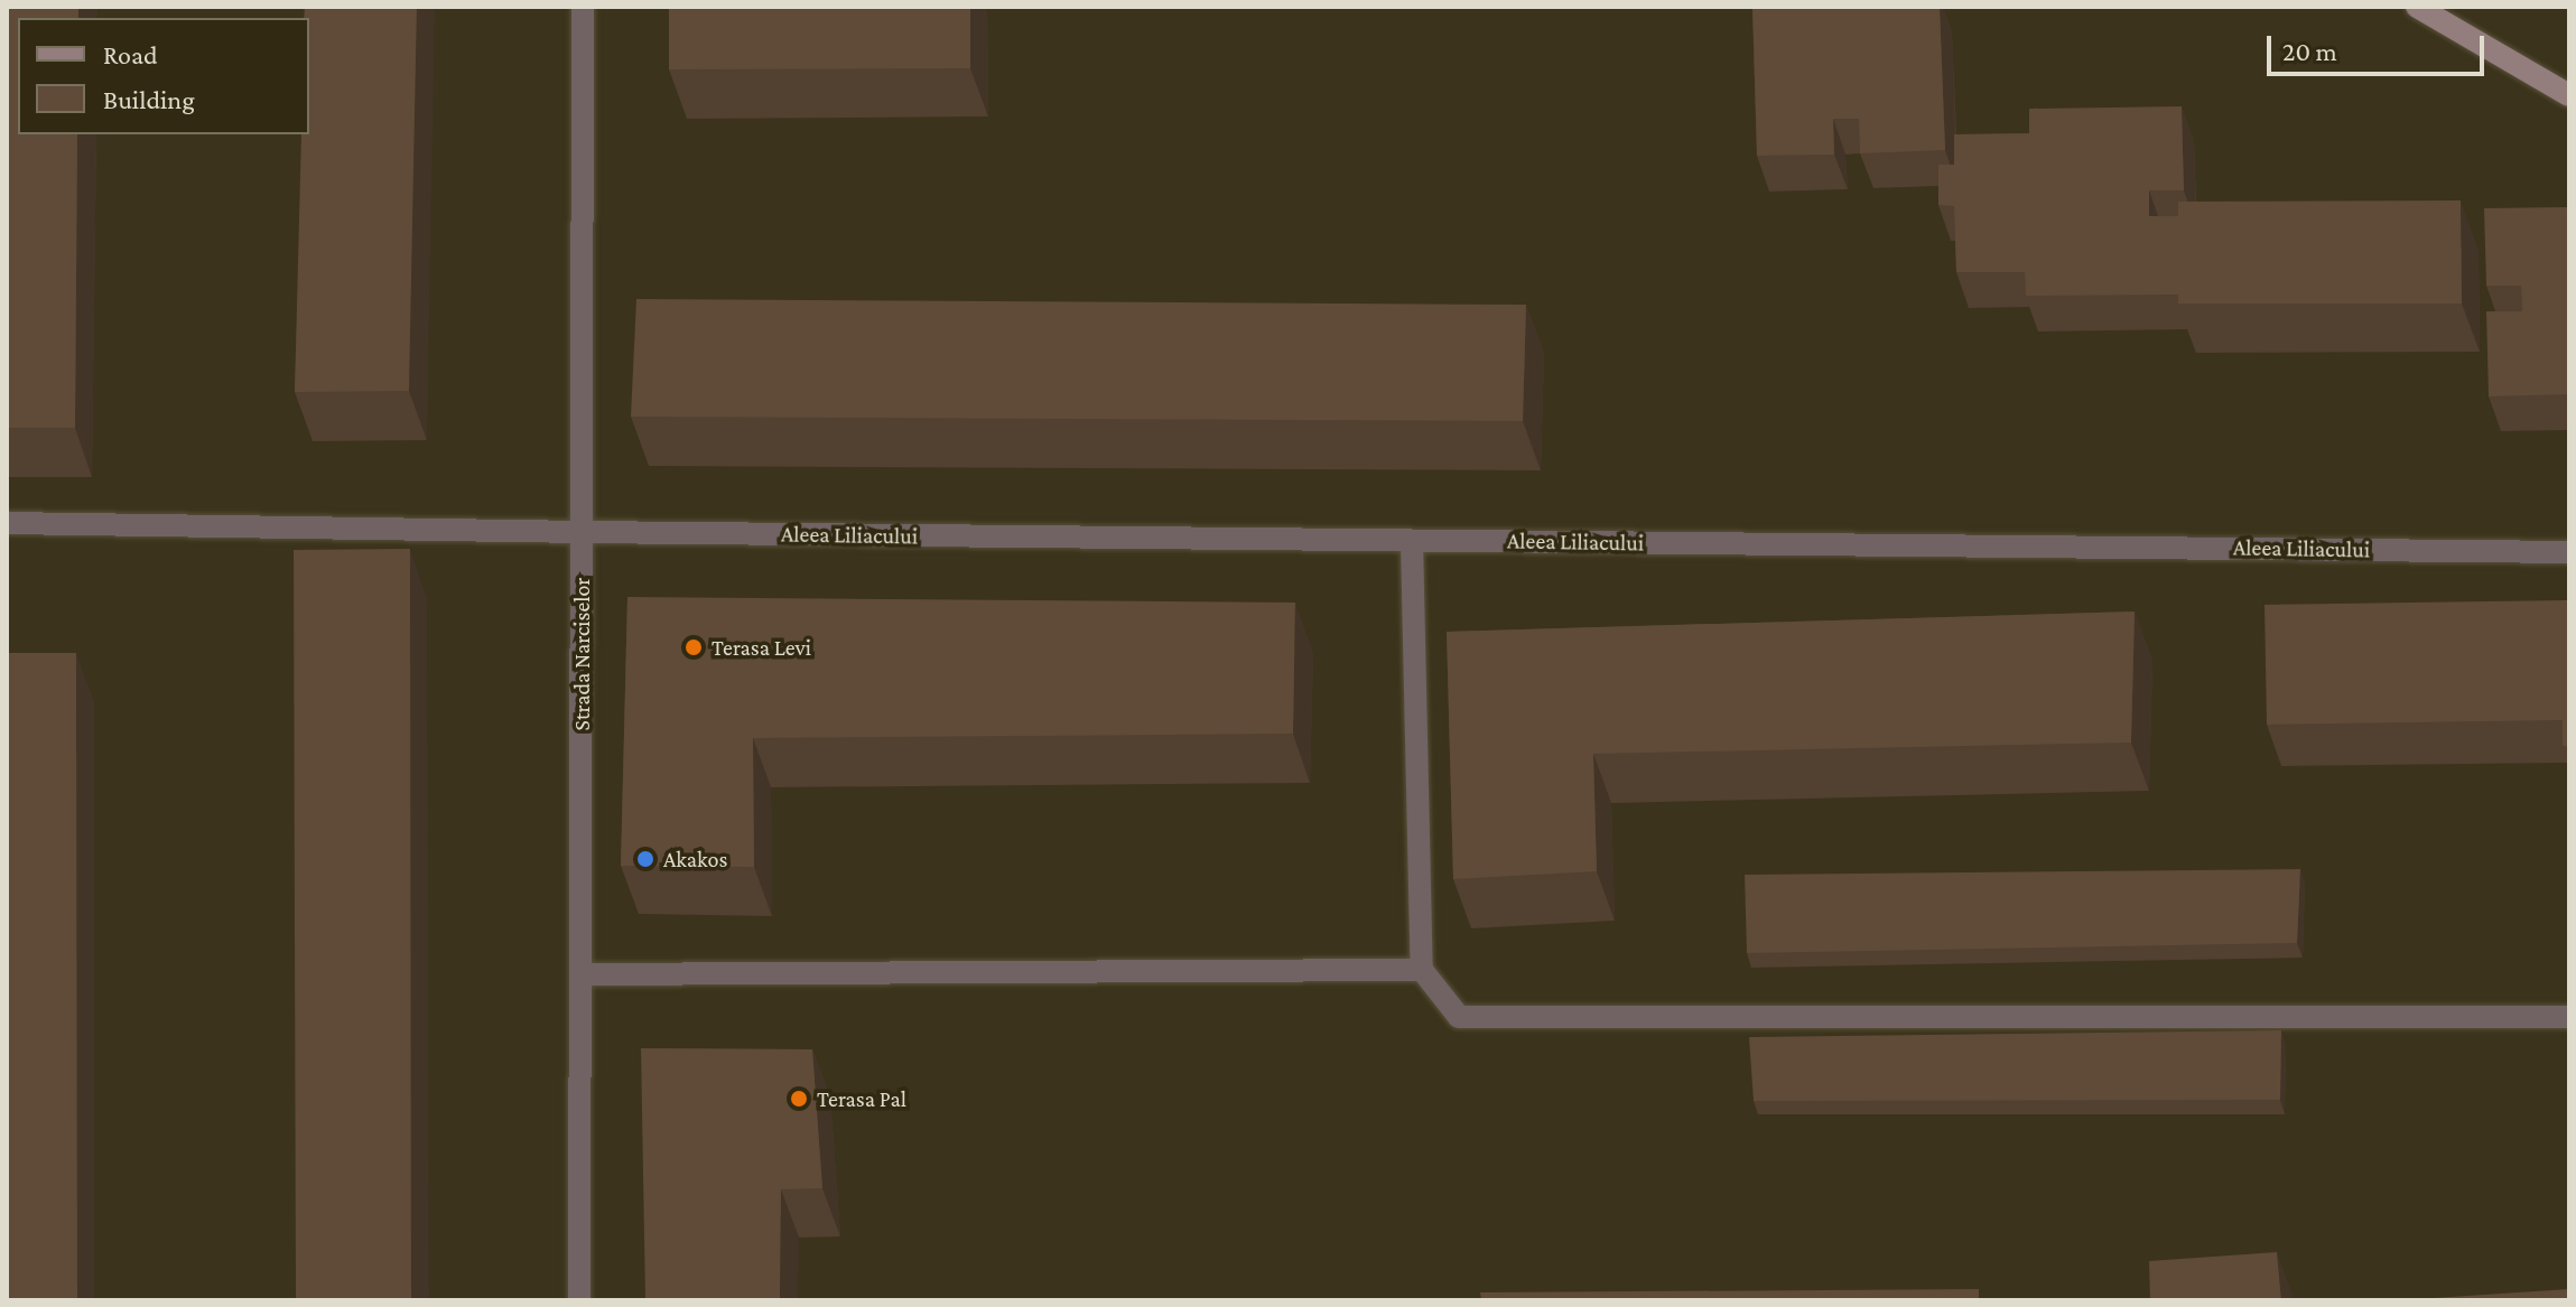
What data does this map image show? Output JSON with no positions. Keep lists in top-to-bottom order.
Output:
{
  "streets": {
    "street": ["Aleea Liliacului", "Strada Narciselor"]
  },
  "crossings": [
    ["Aleea Liliacului", "Strada Narciselor"]
  ],
  "places": ["Terasa Levi", "Akakos", "Terasa Pal"],
  "legend": ["Road", "Building"],
  "scale_bar": "20 m"
}
